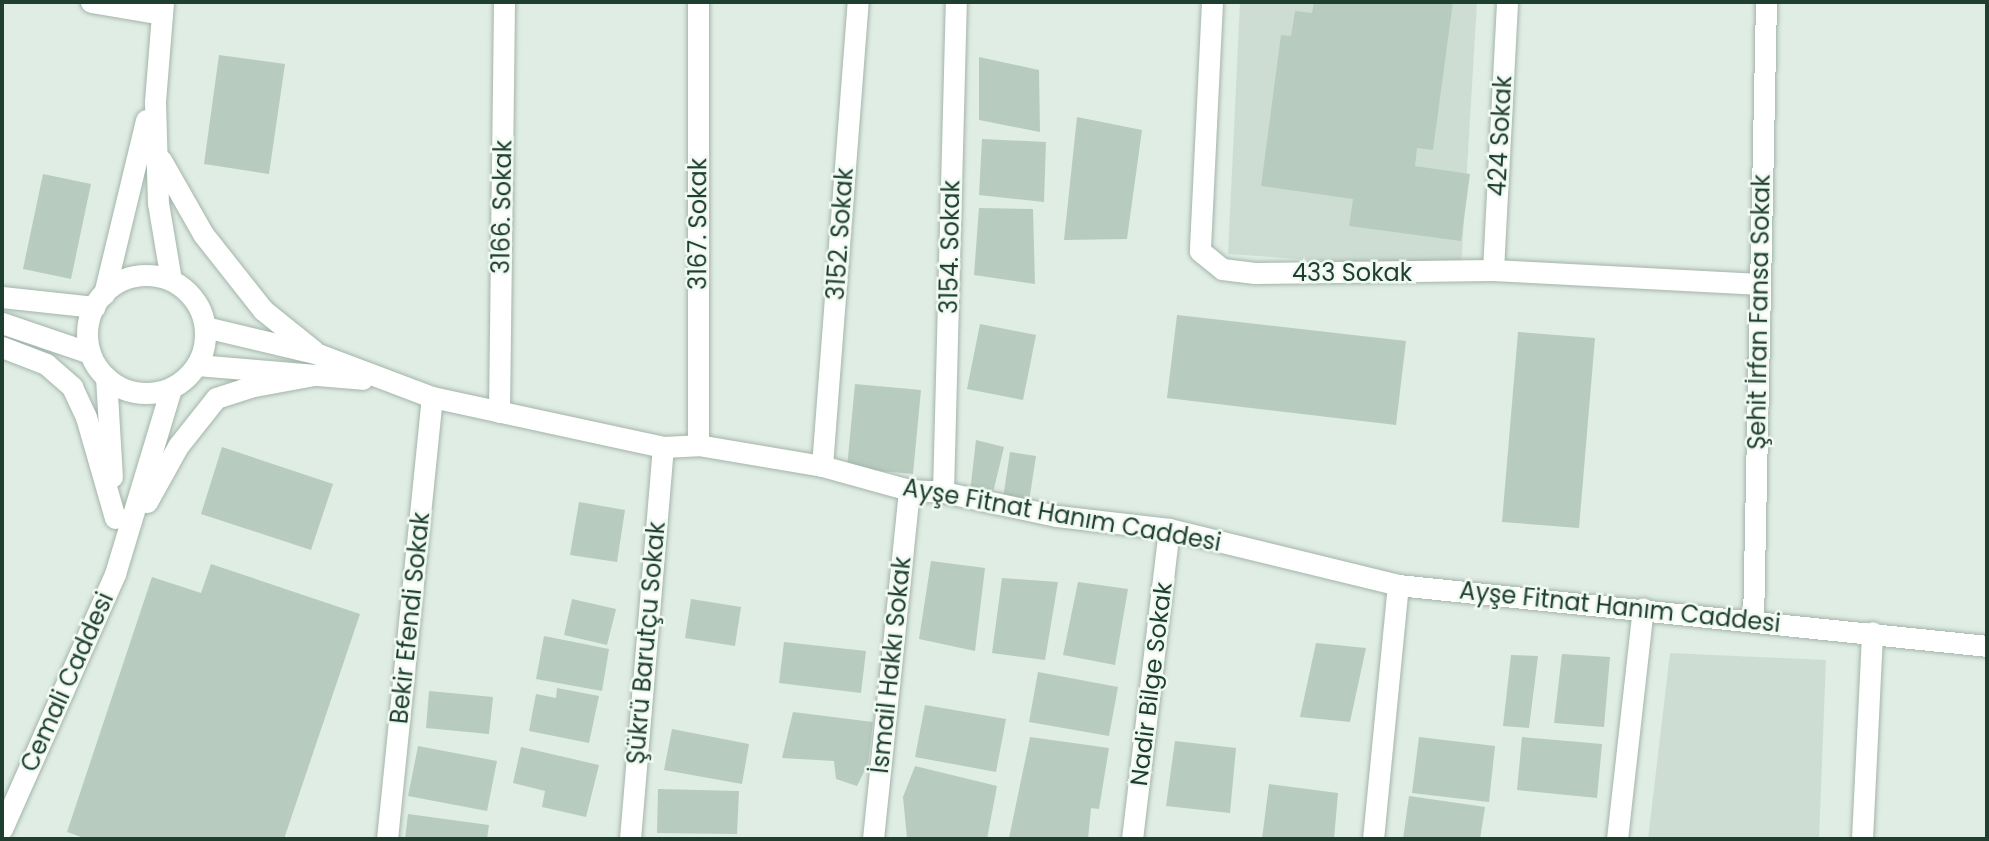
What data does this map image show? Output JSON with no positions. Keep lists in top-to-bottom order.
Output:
{
  "streets": {
    "street": [
      "424 Sokak",
      "3166. Sokak",
      "3167. Sokak",
      "3152. Sokak",
      "3154. Sokak",
      "433 Sokak",
      "Şehit İrfan Fansa Sokak",
      "Ayşe Fitnat Hanım Caddesi",
      "Bekir Efendi Sokak",
      "Şükrü Barutçu Sokak",
      "İsmail Hakkı Sokak",
      "Cemali Caddesi",
      "Nadir Bilge Sokak"
    ]
  },
  "crossings": [
    ["424 Sokak", "433 Sokak"],
    ["3166. Sokak", "Ayşe Fitnat Hanım Caddesi"],
    ["3167. Sokak", "Ayşe Fitnat Hanım Caddesi"],
    ["3152. Sokak", "Ayşe Fitnat Hanım Caddesi"],
    ["3154. Sokak", "Ayşe Fitnat Hanım Caddesi"],
    ["433 Sokak", "Şehit İrfan Fansa Sokak"],
    ["Şehit İrfan Fansa Sokak", "Ayşe Fitnat Hanım Caddesi"],
    ["Ayşe Fitnat Hanım Caddesi", "Bekir Efendi Sokak"],
    ["Ayşe Fitnat Hanım Caddesi", "Şükrü Barutçu Sokak"],
    ["Ayşe Fitnat Hanım Caddesi", "İsmail Hakkı Sokak"],
    ["Ayşe Fitnat Hanım Caddesi", "Cemali Caddesi"],
    ["Ayşe Fitnat Hanım Caddesi", "Nadir Bilge Sokak"]
  ]
}
